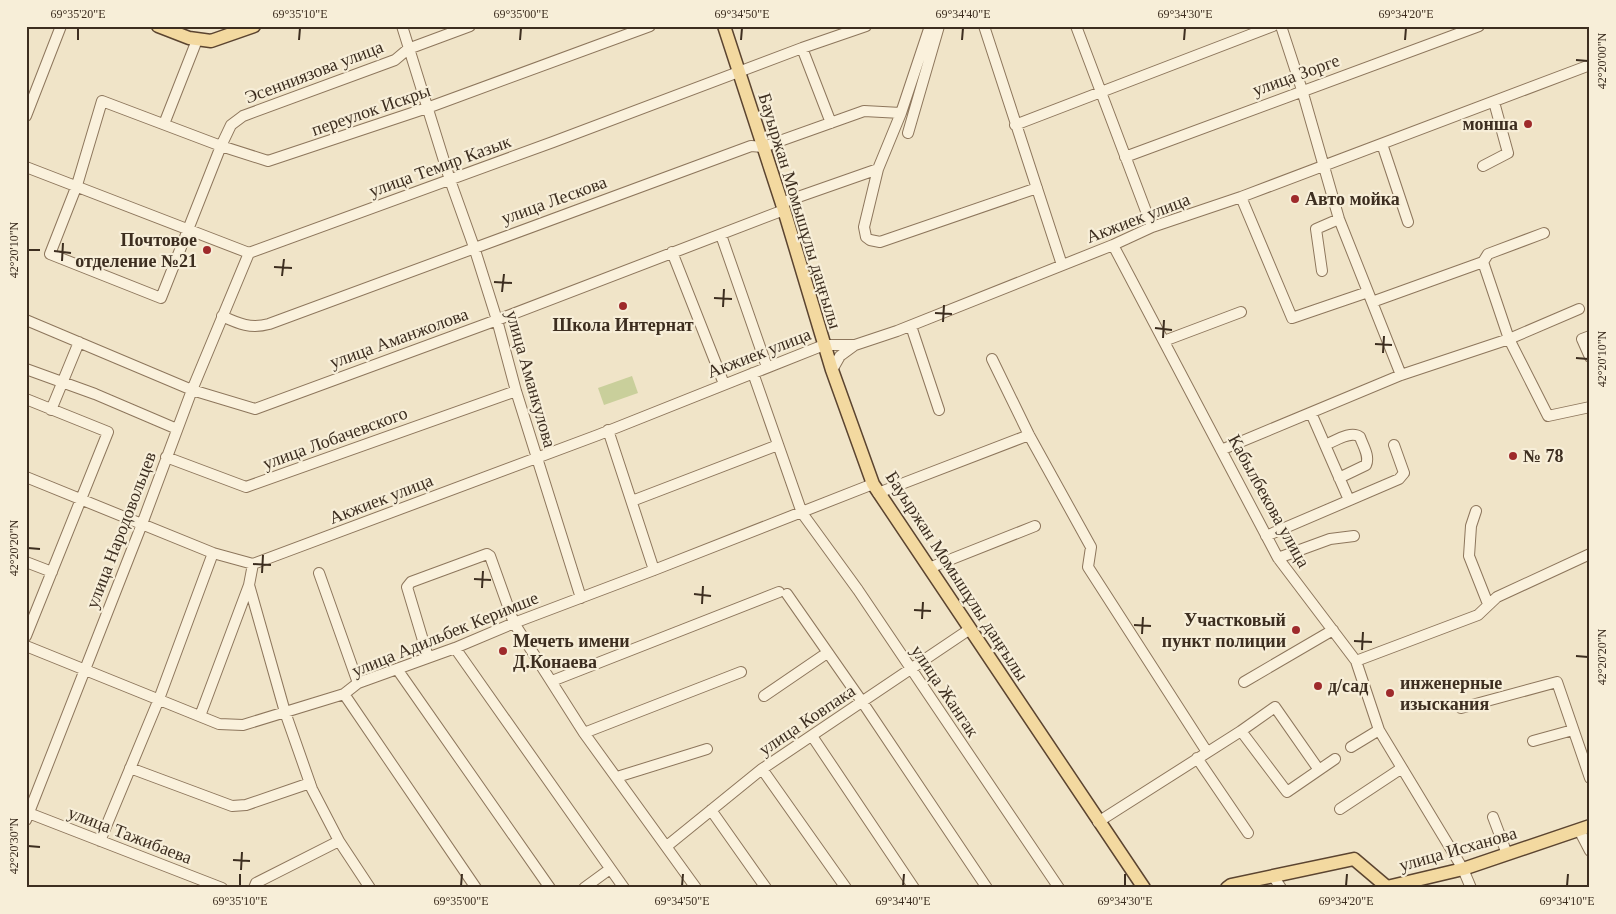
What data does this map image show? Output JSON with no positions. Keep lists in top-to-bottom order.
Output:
{
  "streets": {
    "main road": ["Бауыржан Момышұлы даңғылы", "улица Исханова"],
    "street": [
      "Эсенниязова улица",
      "улица Зорге",
      "переулок Искры",
      "улица Темир Казык",
      "улица Лескова",
      "Акжиек улица",
      "улица Аманжолова",
      "улица Аманкулова",
      "улица Лобачевского",
      "Кабылбекова улица",
      "улица Народовольцев",
      "улица Адильбек Керимше",
      "улица Жангак",
      "улица Ковпака",
      "улица Тажибаева"
    ]
  },
  "crossings": [
    ["Эсенниязова улица", "переулок Искры"],
    ["Эсенниязова улица", "улица Аманкулова"],
    ["переулок Искры", "улица Аманкулова"],
    ["улица Темир Казык", "Бауыржан Момышұлы даңғылы"],
    ["улица Темир Казык", "улица Аманкулова"],
    ["улица Темир Казык", "улица Народовольцев"],
    ["улица Лескова", "Бауыржан Момышұлы даңғылы"],
    ["улица Лескова", "улица Аманкулова"],
    ["улица Лескова", "улица Народовольцев"],
    ["Бауыржан Момышұлы даңғылы", "Акжиек улица"],
    ["Бауыржан Момышұлы даңғылы", "улица Аманжолова"],
    ["Бауыржан Момышұлы даңғылы", "улица Адильбек Керимше"],
    ["Бауыржан Момышұлы даңғылы", "улица Ковпака"],
    ["Акжиек улица", "улица Аманкулова"],
    ["Акжиек улица", "Кабылбекова улица"],
    ["Акжиек улица", "улица Жангак"],
    ["улица Аманжолова", "улица Аманкулова"],
    ["улица Аманжолова", "улица Народовольцев"],
    ["улица Аманкулова", "улица Лобачевского"],
    ["улица Аманкулова", "улица Адильбек Керимше"],
    ["улица Лобачевского", "улица Народовольцев"],
    ["Кабылбекова улица", "улица Исханова"],
    ["улица Народовольцев", "улица Адильбек Керимше"],
    ["улица Народовольцев", "улица Тажибаева"],
    ["улица Адильбек Керимше", "улица Жангак"],
    ["улица Жангак", "улица Ковпака"]
  ],
  "places": [
    "монша",
    "Авто мойка",
    "Почтовое отделение №21",
    "Школа Интернат",
    "№ 78",
    "Участковый пункт полиции",
    "Мечеть имени Д.Конаева",
    "д/сад",
    "инженерные изыскания"
  ],
  "coordinates": [
    "69°35'20\"E",
    "69°35'10\"E",
    "69°35'00\"E",
    "69°34'50\"E",
    "69°34'40\"E",
    "69°34'30\"E",
    "69°34'20\"E",
    "42°20'00\"N",
    "42°20'10\"N",
    "42°20'20\"N",
    "42°20'30\"N",
    "69°34'10\"E"
  ]
}
